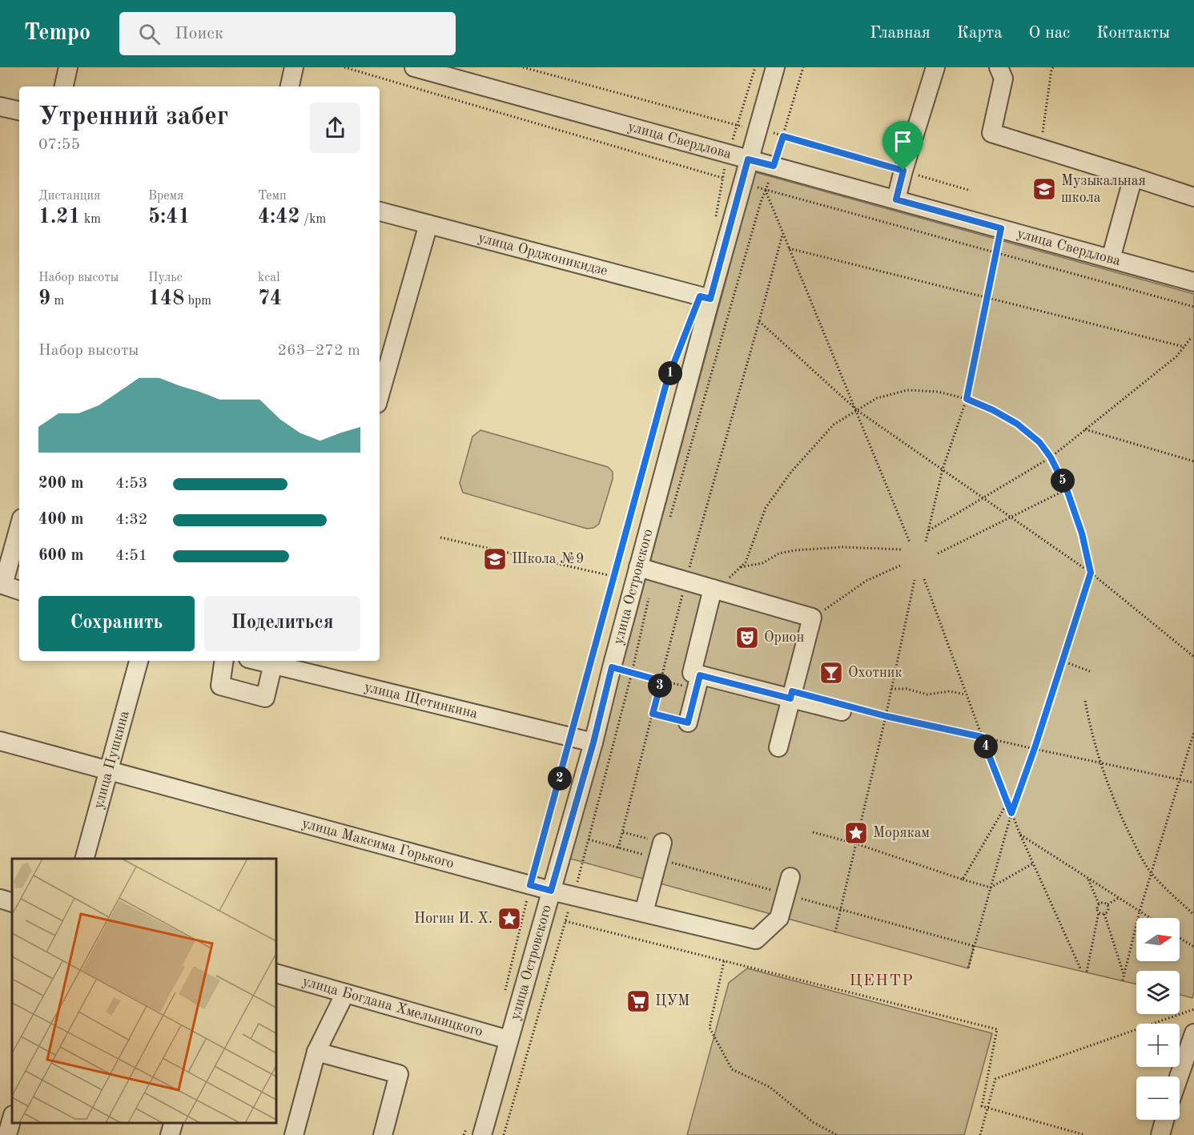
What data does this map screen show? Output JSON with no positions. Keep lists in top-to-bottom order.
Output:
{
  "streets": {
    "street": [
      "улица Свердлова",
      "улица Орджоникидзе",
      "улица Островского",
      "улица Щетинкина",
      "улица Пушкина",
      "улица Максима Горького",
      "улица Богдана Хмельницкого"
    ]
  },
  "crossings": [
    ["улица Свердлова", "улица Островского"],
    ["улица Орджоникидзе", "улица Островского"],
    ["улица Островского", "улица Щетинкина"],
    ["улица Островского", "улица Максима Горького"],
    ["улица Островского", "улица Богдана Хмельницкого"],
    ["улица Пушкина", "улица Максима Горького"]
  ],
  "districts": ["ЦЕНТР"],
  "places": {
    "school or university": ["Музыкальная школа", "Школа №9"],
    "theatre": ["Орион"],
    "bar": ["Охотник"],
    "place": ["Морякам", "Ногин И. Х."],
    "supermarket": ["ЦУМ"]
  },
  "north": "right",
  "page": {
    "header": "Tempo",
    "search": "Поиск",
    "nav": [
      "Главная",
      "Карта",
      "О нас",
      "Контакты"
    ],
    "heading": ["Утренний забег", "07:55"],
    "stats": [
      ["Дистанция", "1.21 km"],
      ["Время", "5:41"],
      ["Темп", "4:42 /km"],
      ["Набор высоты", "9 m"],
      ["Пульс", "148 bpm"],
      ["kcal", "74"]
    ],
    "chart": ["Набор высоты", "263–272 m"],
    "pins": [
      "1",
      "5",
      "3",
      "4",
      "2"
    ],
    "list": [
      {
        "name": "200 m",
        "note": "4:53"
      },
      {
        "name": "400 m",
        "note": "4:32"
      },
      {
        "name": "600 m",
        "note": "4:51"
      }
    ],
    "buttons": ["Сохранить", "Поделиться"],
    "map_buttons": ["+", "−"]
  }
}
